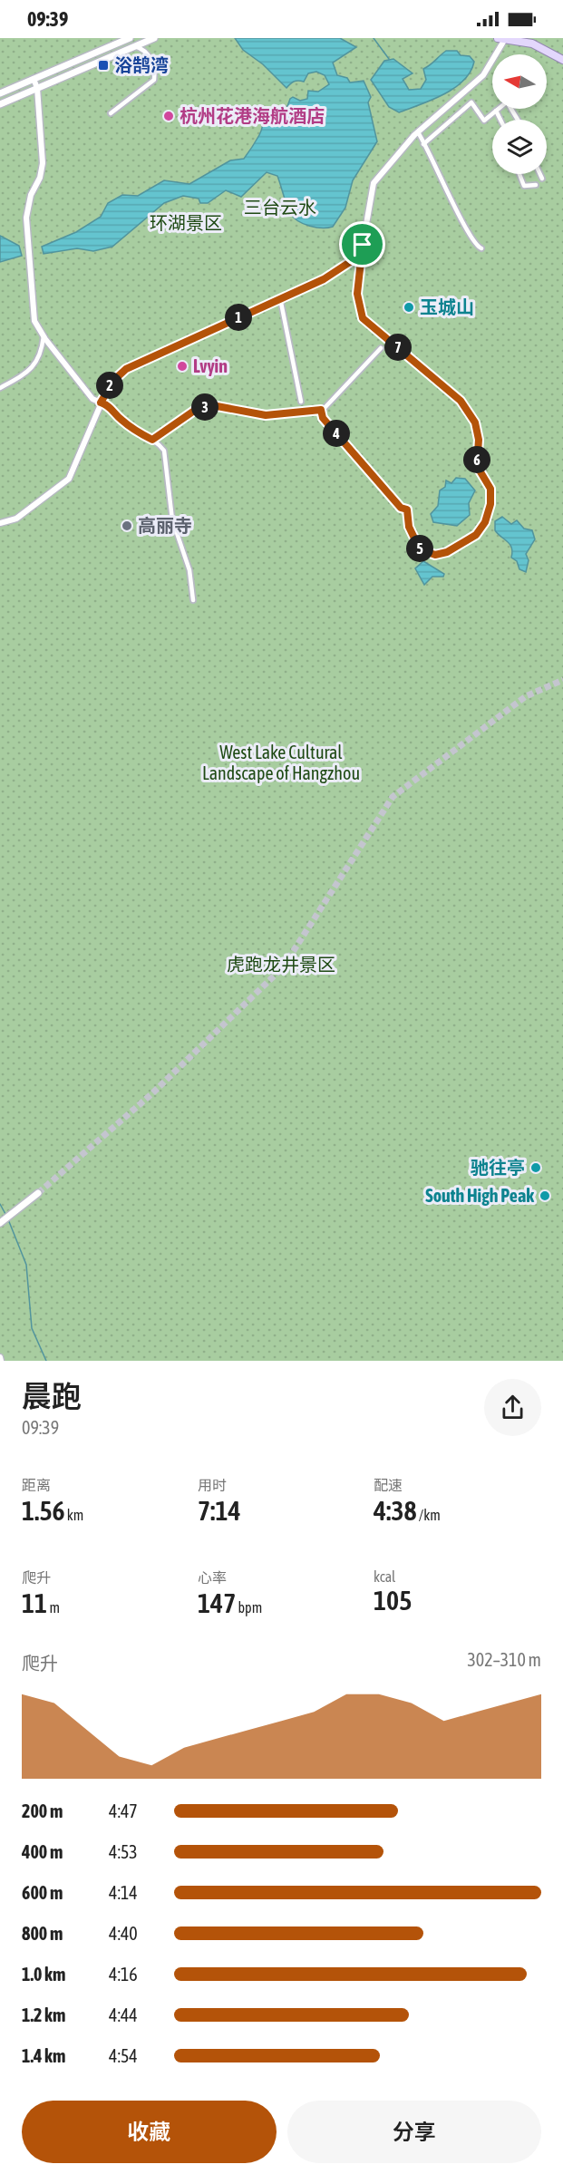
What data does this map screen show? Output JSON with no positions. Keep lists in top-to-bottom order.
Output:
{
  "parks": [
    "三台云水",
    "环湖景区",
    "West Lake Cultural Landscape of Hangzhou",
    "虎跑龙井景区"
  ],
  "places": {
    "transit": ["浴鹄湾"],
    "other": [
      "杭州花港海航酒店",
      "玉城山",
      "Lvyin",
      "高丽寺",
      "驰往亭",
      "South High Peak"
    ]
  },
  "north": "left",
  "page": {
    "status": "09:39",
    "pins": [
      "1",
      "7",
      "2",
      "3",
      "4",
      "6",
      "5"
    ],
    "heading": ["晨跑", "09:39"],
    "stats": [
      ["距离", "1.56 km"],
      ["用时", "7:14"],
      ["配速", "4:38 /km"],
      ["爬升", "11 m"],
      ["心率", "147 bpm"],
      ["kcal", "105"]
    ],
    "chart": ["爬升", "302–310 m"],
    "list": [
      {
        "name": "200 m",
        "note": "4:47"
      },
      {
        "name": "400 m",
        "note": "4:53"
      },
      {
        "name": "600 m",
        "note": "4:14"
      },
      {
        "name": "800 m",
        "note": "4:40"
      },
      {
        "name": "1.0 km",
        "note": "4:16"
      },
      {
        "name": "1.2 km",
        "note": "4:44"
      },
      {
        "name": "1.4 km",
        "note": "4:54"
      }
    ],
    "buttons": ["收藏", "分享"]
  }
}
